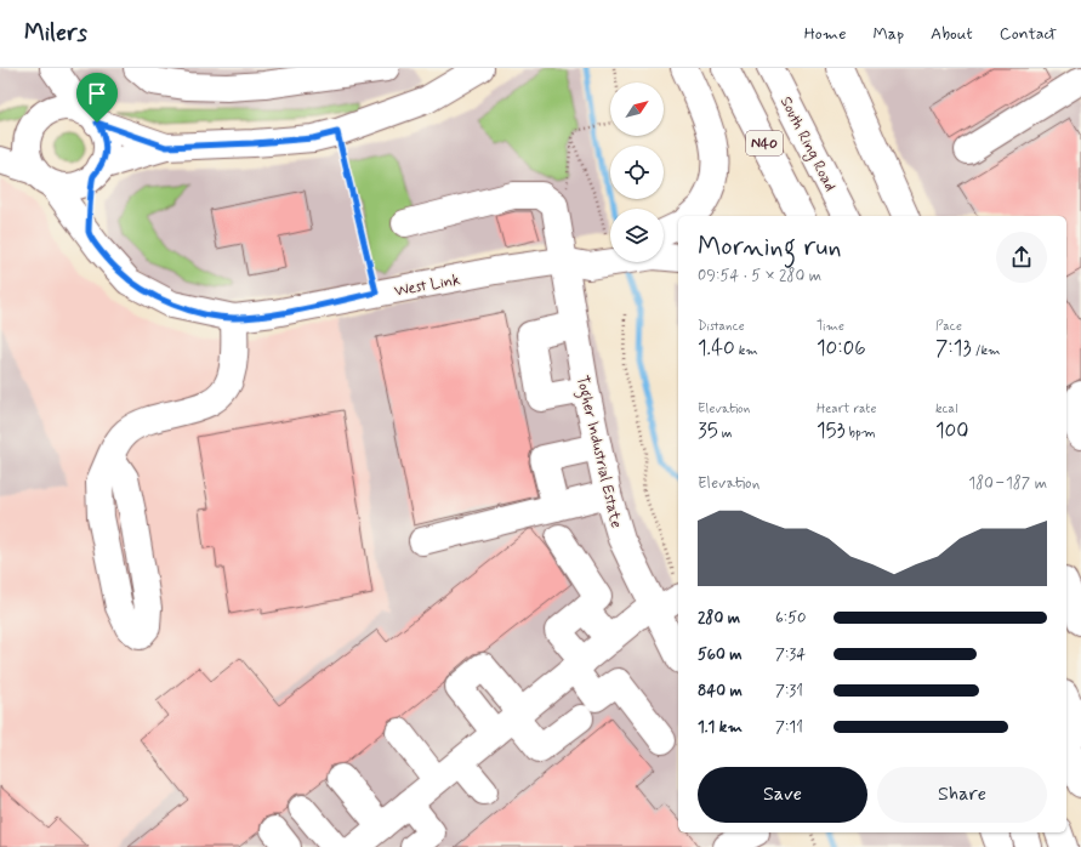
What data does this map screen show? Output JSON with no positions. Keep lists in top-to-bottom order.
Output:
{
  "streets": {
    "main road": [
      "N40",
      "South Ring Road",
      "West Link",
      "Togher Industrial Estate"
    ]
  },
  "crossings": [
    ["West Link", "Togher Industrial Estate"]
  ],
  "north": "top right",
  "page": {
    "header": "Milers",
    "nav": [
      "Home",
      "Map",
      "About",
      "Contact"
    ],
    "heading": ["Morning run", "09:54 · 5 × 280 m"],
    "stats": [
      ["Distance", "1.40 km"],
      ["Time", "10:06"],
      ["Pace", "7:13 /km"],
      ["Elevation", "35 m"],
      ["Heart rate", "153 bpm"],
      ["kcal", "100"]
    ],
    "chart": ["Elevation", "180–187 m"],
    "list": [
      {
        "name": "280 m",
        "note": "6:50"
      },
      {
        "name": "560 m",
        "note": "7:34"
      },
      {
        "name": "840 m",
        "note": "7:31"
      },
      {
        "name": "1.1 km",
        "note": "7:11"
      }
    ],
    "buttons": ["Save", "Share"]
  }
}
